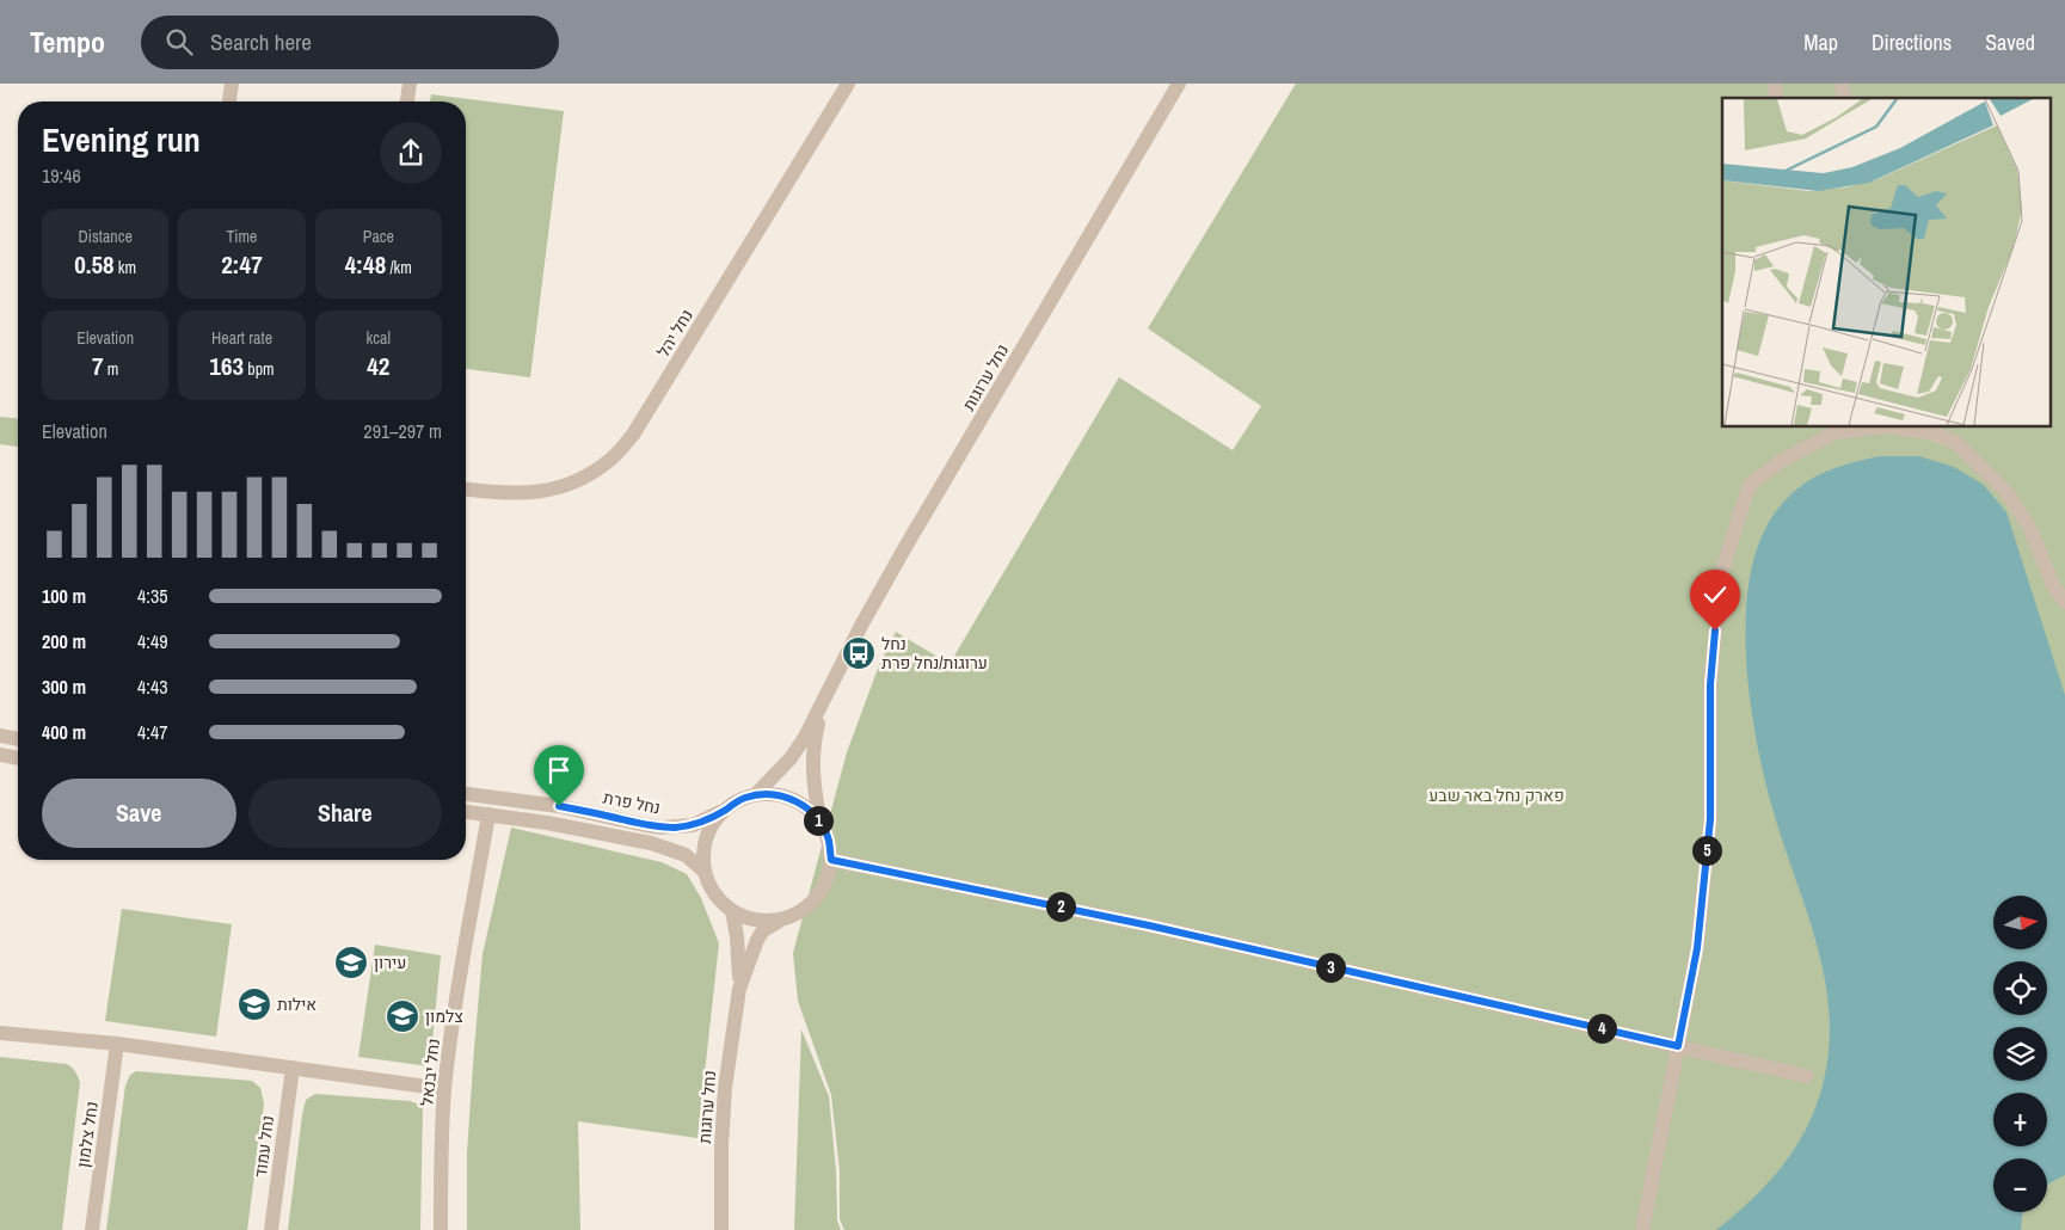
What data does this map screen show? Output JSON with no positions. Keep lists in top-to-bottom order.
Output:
{
  "streets": {
    "street": [
      "נחל יהל",
      "נחל ערוגות",
      "נחל פרת",
      "נחל יבנאל",
      "נחל צלמון",
      "נחל עמוד"
    ]
  },
  "crossings": [
    ["נחל ערוגות", "נחל פרת"]
  ],
  "parks": ["פארק נחל באר שבע"],
  "places": {
    "bus stop": ["נחל ערוגות/נחל פרת"],
    "school or university": ["עירון", "אילות", "צלמון"]
  },
  "north": "right",
  "page": {
    "header": "Tempo",
    "search": "Search here",
    "nav": ["Map", "Directions", "Saved"],
    "heading": ["Evening run", "19:46"],
    "stats": [
      ["Distance", "0.58 km"],
      ["Time", "2:47"],
      ["Pace", "4:48 /km"],
      ["Elevation", "7 m"],
      ["Heart rate", "163 bpm"],
      ["kcal", "42"]
    ],
    "chart": ["Elevation", "291–297 m"],
    "list": [
      {
        "name": "100 m",
        "note": "4:35"
      },
      {
        "name": "200 m",
        "note": "4:49"
      },
      {
        "name": "300 m",
        "note": "4:43"
      },
      {
        "name": "400 m",
        "note": "4:47"
      }
    ],
    "buttons": ["Save", "Share"],
    "pins": [
      "1",
      "5",
      "2",
      "3",
      "4"
    ],
    "map_buttons": ["+", "−"]
  }
}
